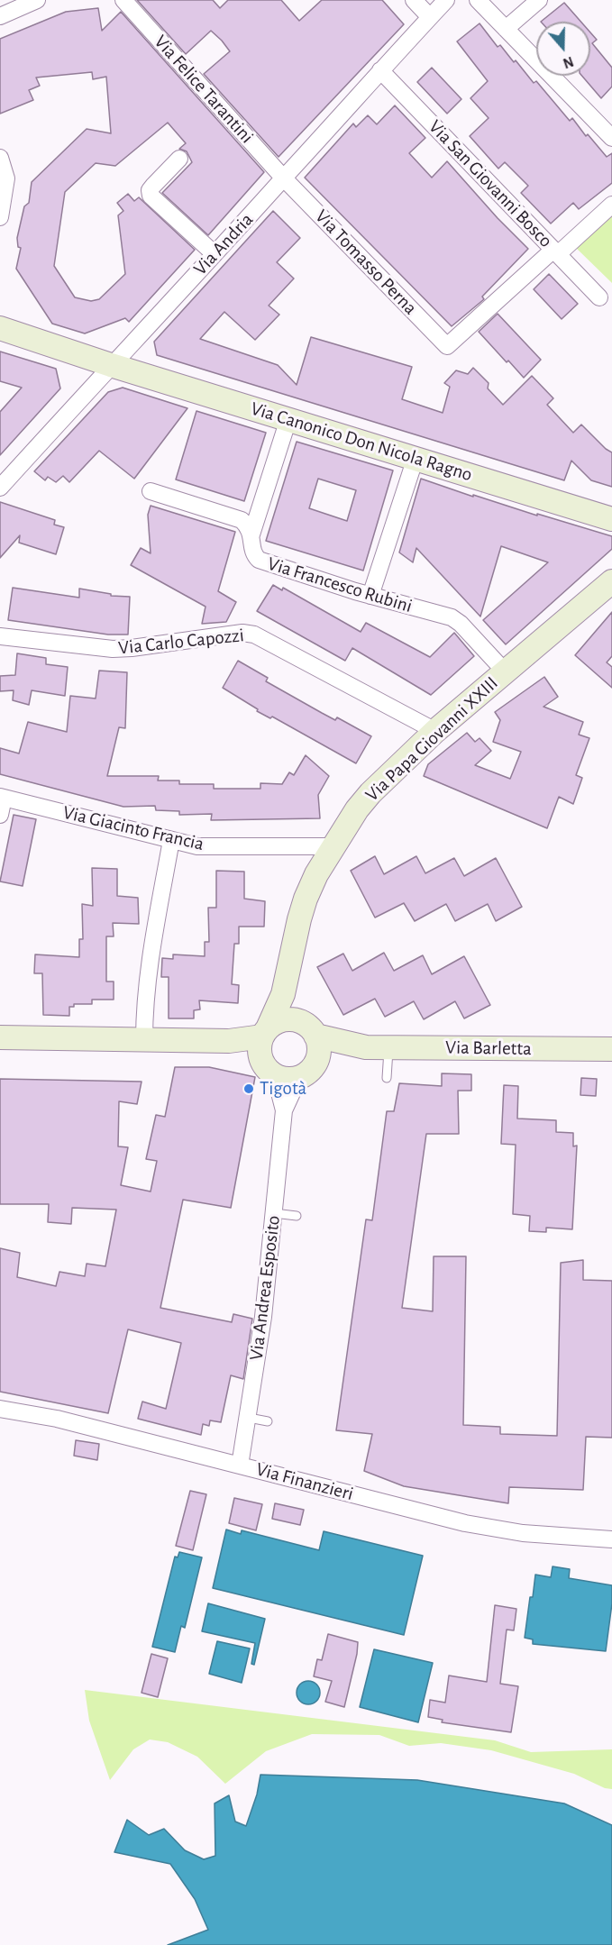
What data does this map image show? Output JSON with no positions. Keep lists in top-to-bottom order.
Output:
{
  "streets": {
    "main road": ["Via Canonico Don Nicola Ragno", "Via Papa Giovanni XXIII", "Via Barletta"],
    "street": [
      "Via Felice Tarantini",
      "Via San Giovanni Bosco",
      "Via Andria",
      "Via Tomasso Perna",
      "Via Francesco Rubini",
      "Via Carlo Capozzi",
      "Via Giacinto Francia",
      "Via Andrea Esposito",
      "Via Finanzieri"
    ]
  },
  "crossings": [
    ["Via Felice Tarantini", "Via Andria"],
    ["Via Felice Tarantini", "Via Tomasso Perna"],
    ["Via San Giovanni Bosco", "Via Andria"],
    ["Via San Giovanni Bosco", "Via Tomasso Perna"],
    ["Via Andria", "Via Tomasso Perna"],
    ["Via Andria", "Via Canonico Don Nicola Ragno"],
    ["Via Francesco Rubini", "Via Papa Giovanni XXIII"],
    ["Via Carlo Capozzi", "Via Papa Giovanni XXIII"],
    ["Via Papa Giovanni XXIII", "Via Giacinto Francia"],
    ["Via Papa Giovanni XXIII", "Via Barletta"],
    ["Via Papa Giovanni XXIII", "Via Andrea Esposito"],
    ["Via Barletta", "Via Andrea Esposito"],
    ["Via Andrea Esposito", "Via Finanzieri"]
  ],
  "places": ["Tigotà"],
  "north": "bottom"
}
